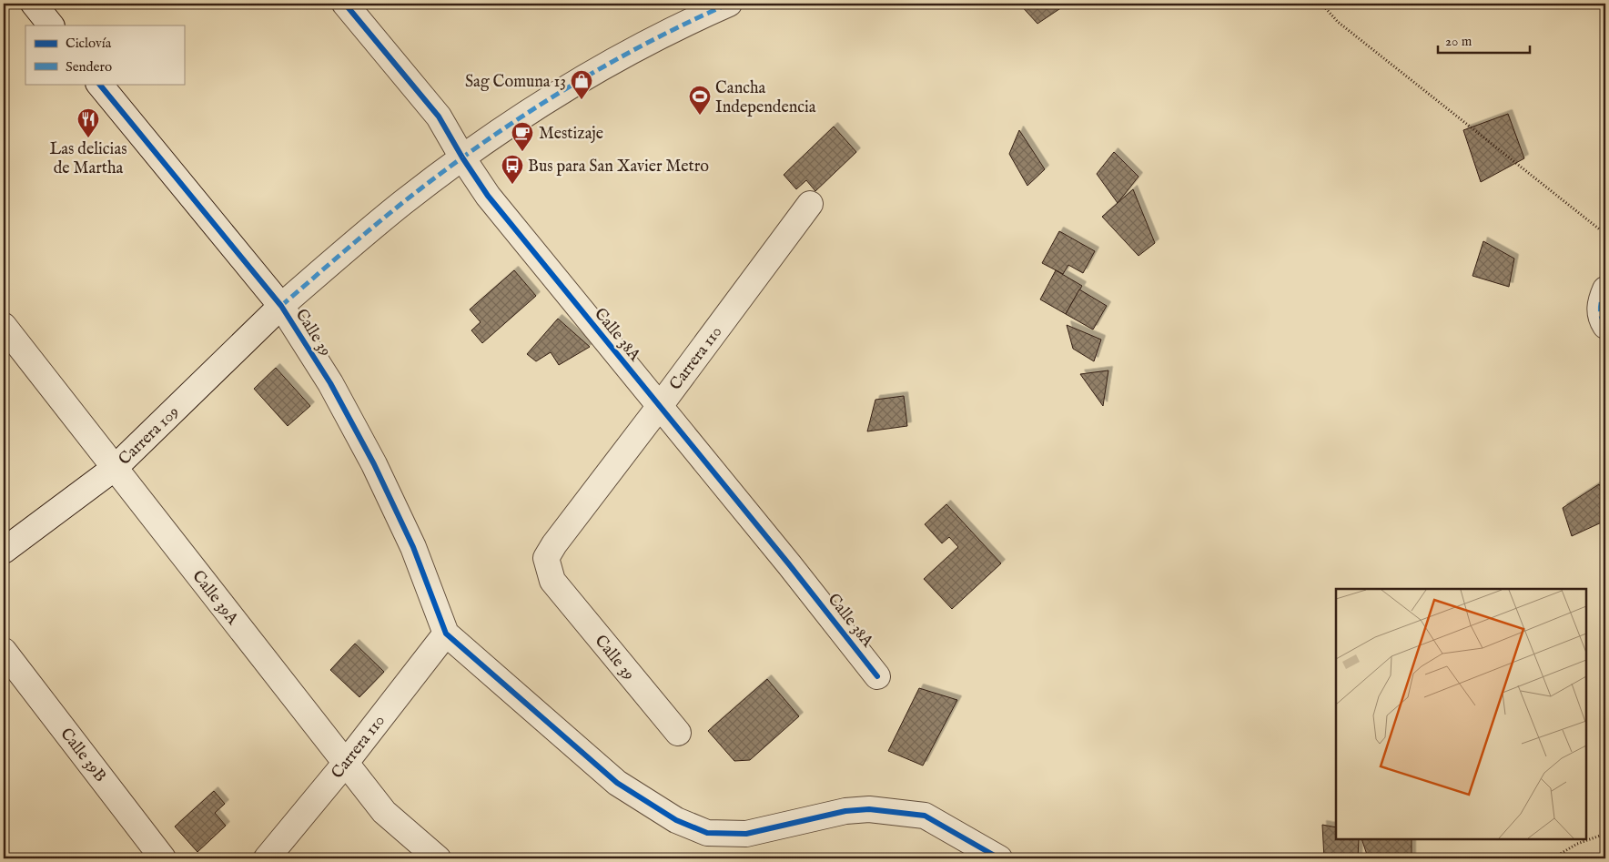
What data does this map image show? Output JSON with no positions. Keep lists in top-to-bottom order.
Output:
{
  "streets": {
    "street": [
      "Calle 39",
      "Calle 38A",
      "Carrera 110",
      "Carrera 109",
      "Calle 39A",
      "Calle 39B"
    ]
  },
  "crossings": [
    ["Calle 39", "Carrera 110"],
    ["Calle 39", "Carrera 109"],
    ["Calle 38A", "Carrera 110"],
    ["Calle 38A", "Carrera 109"],
    ["Carrera 110", "Calle 39A"],
    ["Carrera 109", "Calle 39A"]
  ],
  "places": {
    "shop": ["Sag Comuna 13"],
    "sports": ["Cancha Independencia"],
    "restaurant": ["Las delicias de Martha"],
    "cafe": ["Mestizaje"],
    "bus stop": ["Bus para San Xavier Metro"]
  },
  "legend": ["Ciclovía", "Sendero"],
  "scale_bar": "20 m"
}
